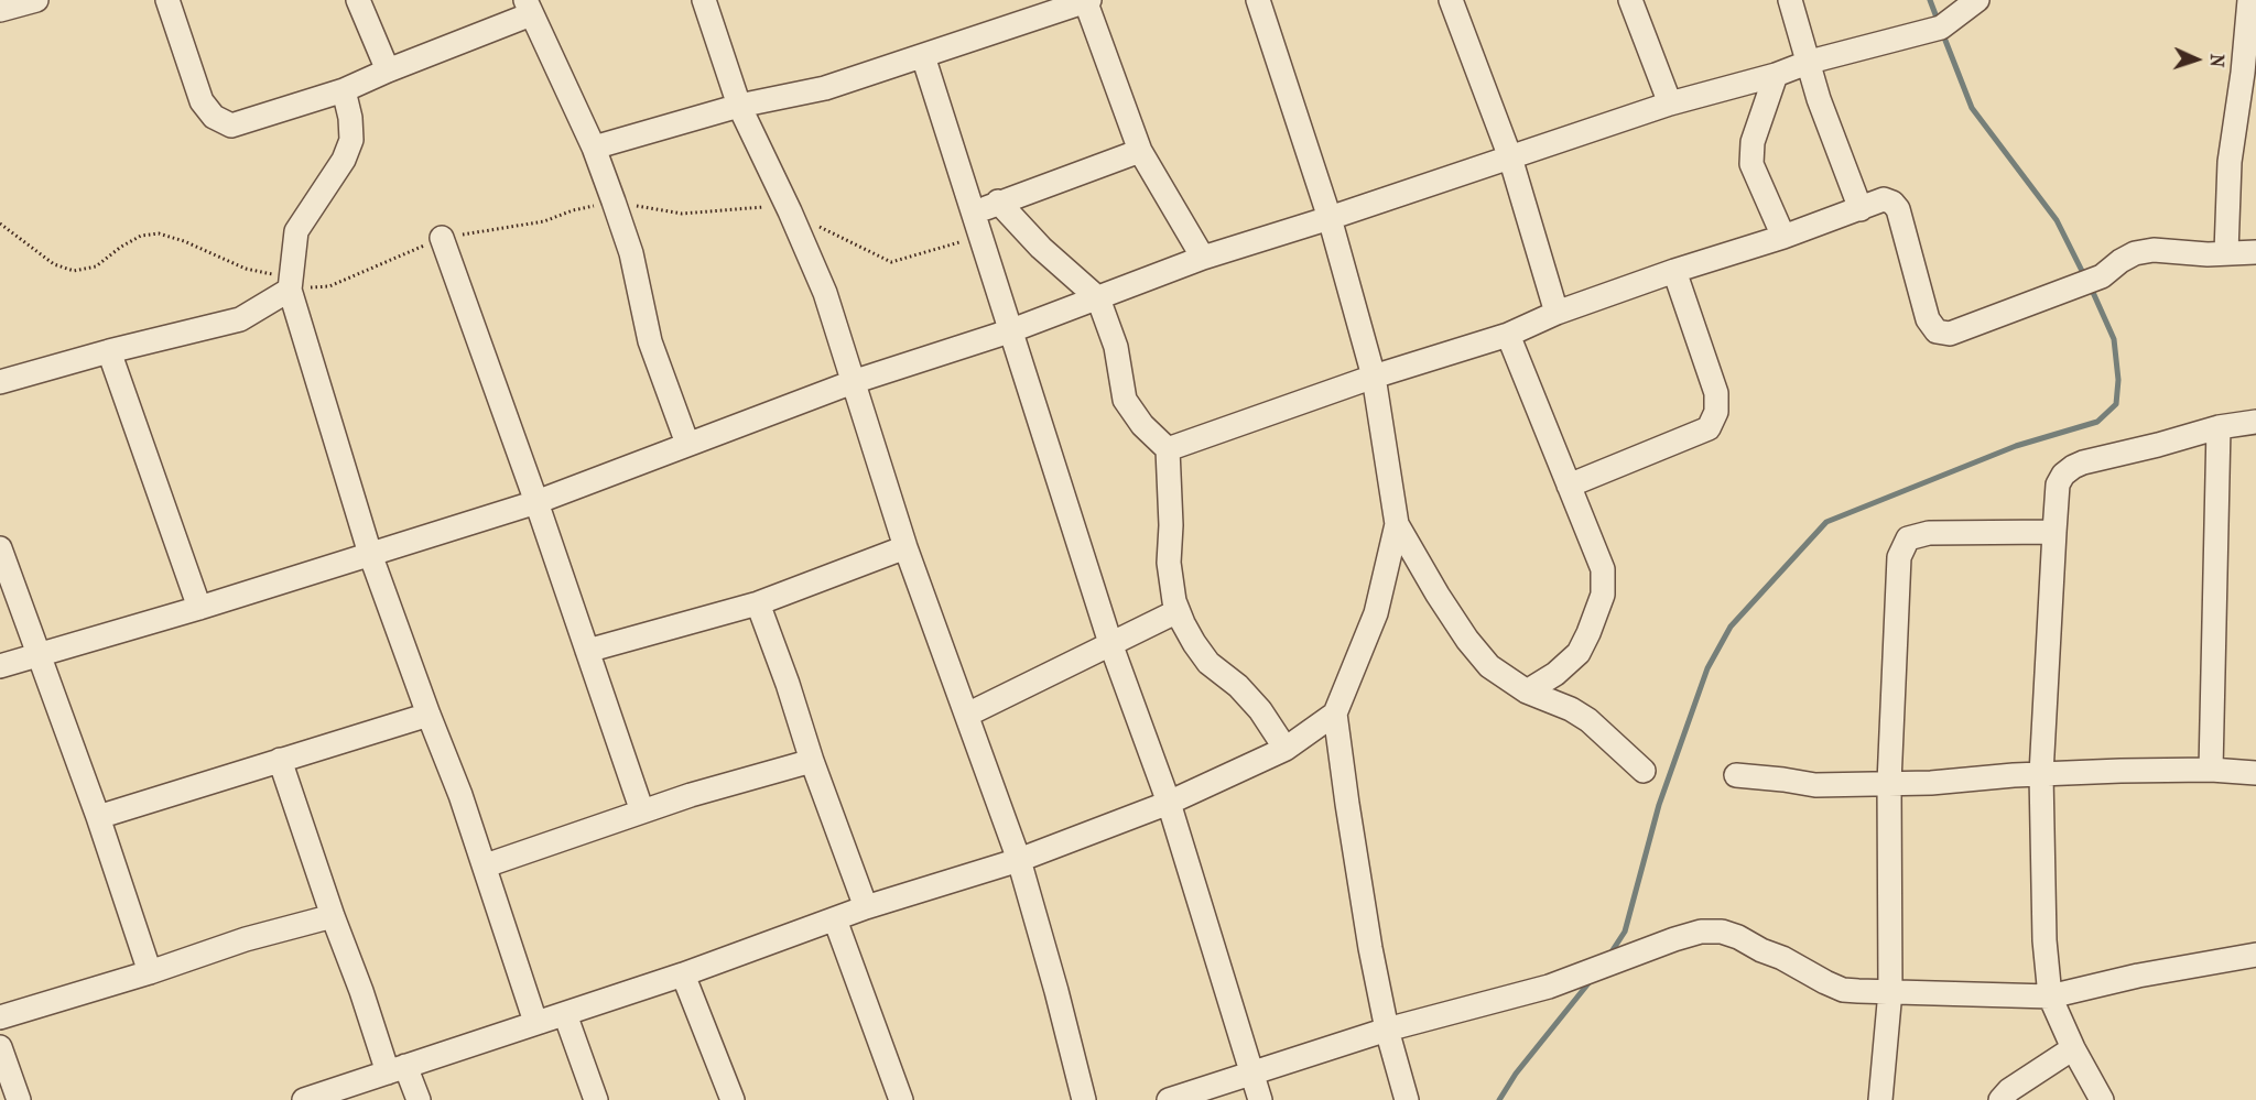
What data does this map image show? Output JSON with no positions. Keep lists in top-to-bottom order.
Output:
{
  "north": "right"
}
